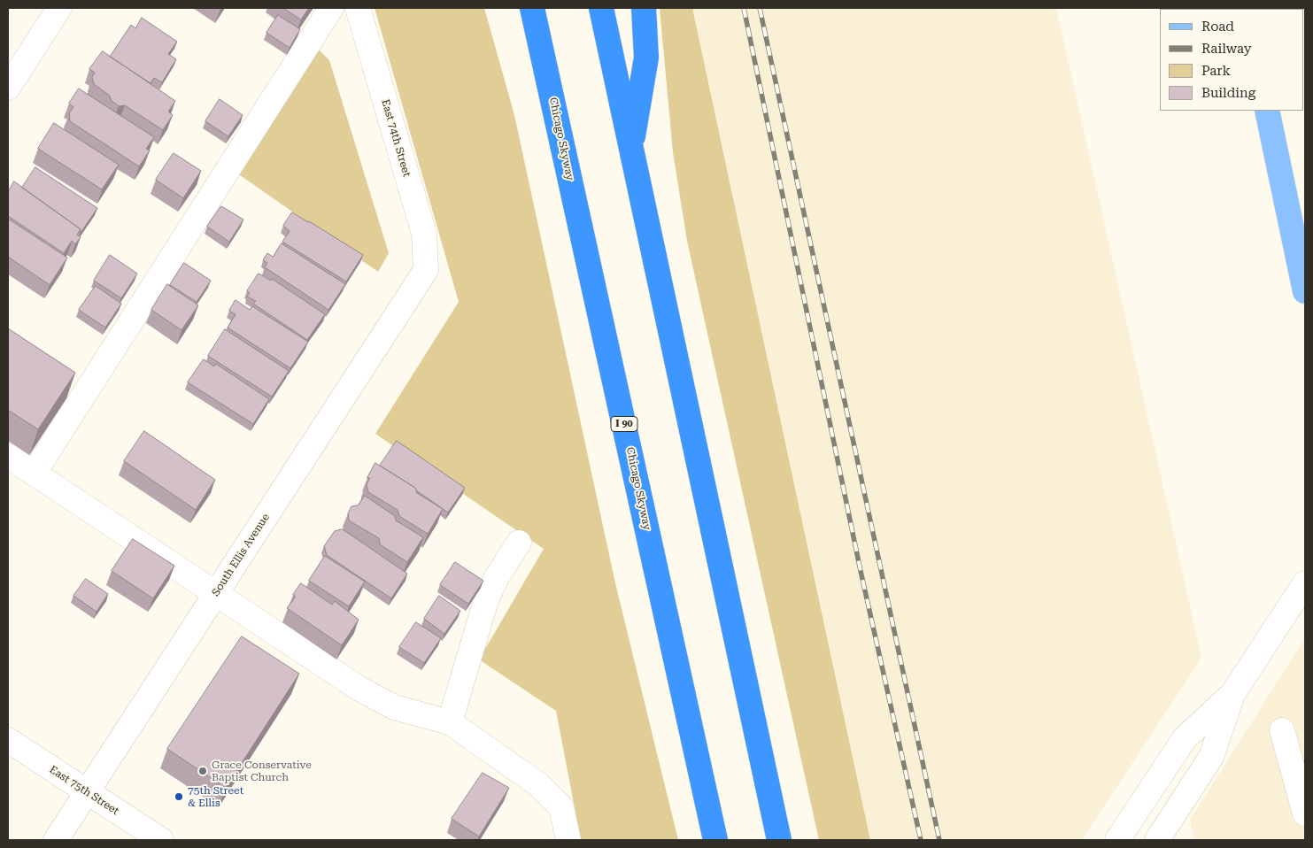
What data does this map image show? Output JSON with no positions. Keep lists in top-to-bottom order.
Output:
{
  "streets": {
    "highway": ["Chicago Skyway", "I 90"],
    "street": ["East 74th Street", "South Ellis Avenue", "East 75th Street"]
  },
  "crossings": [
    ["East 74th Street", "South Ellis Avenue"],
    ["South Ellis Avenue", "East 75th Street"]
  ],
  "places": ["Grace Conservative Baptist Church", "75th Street & Ellis"],
  "legend": [
    "Road",
    "Railway",
    "Park",
    "Building"
  ]
}
